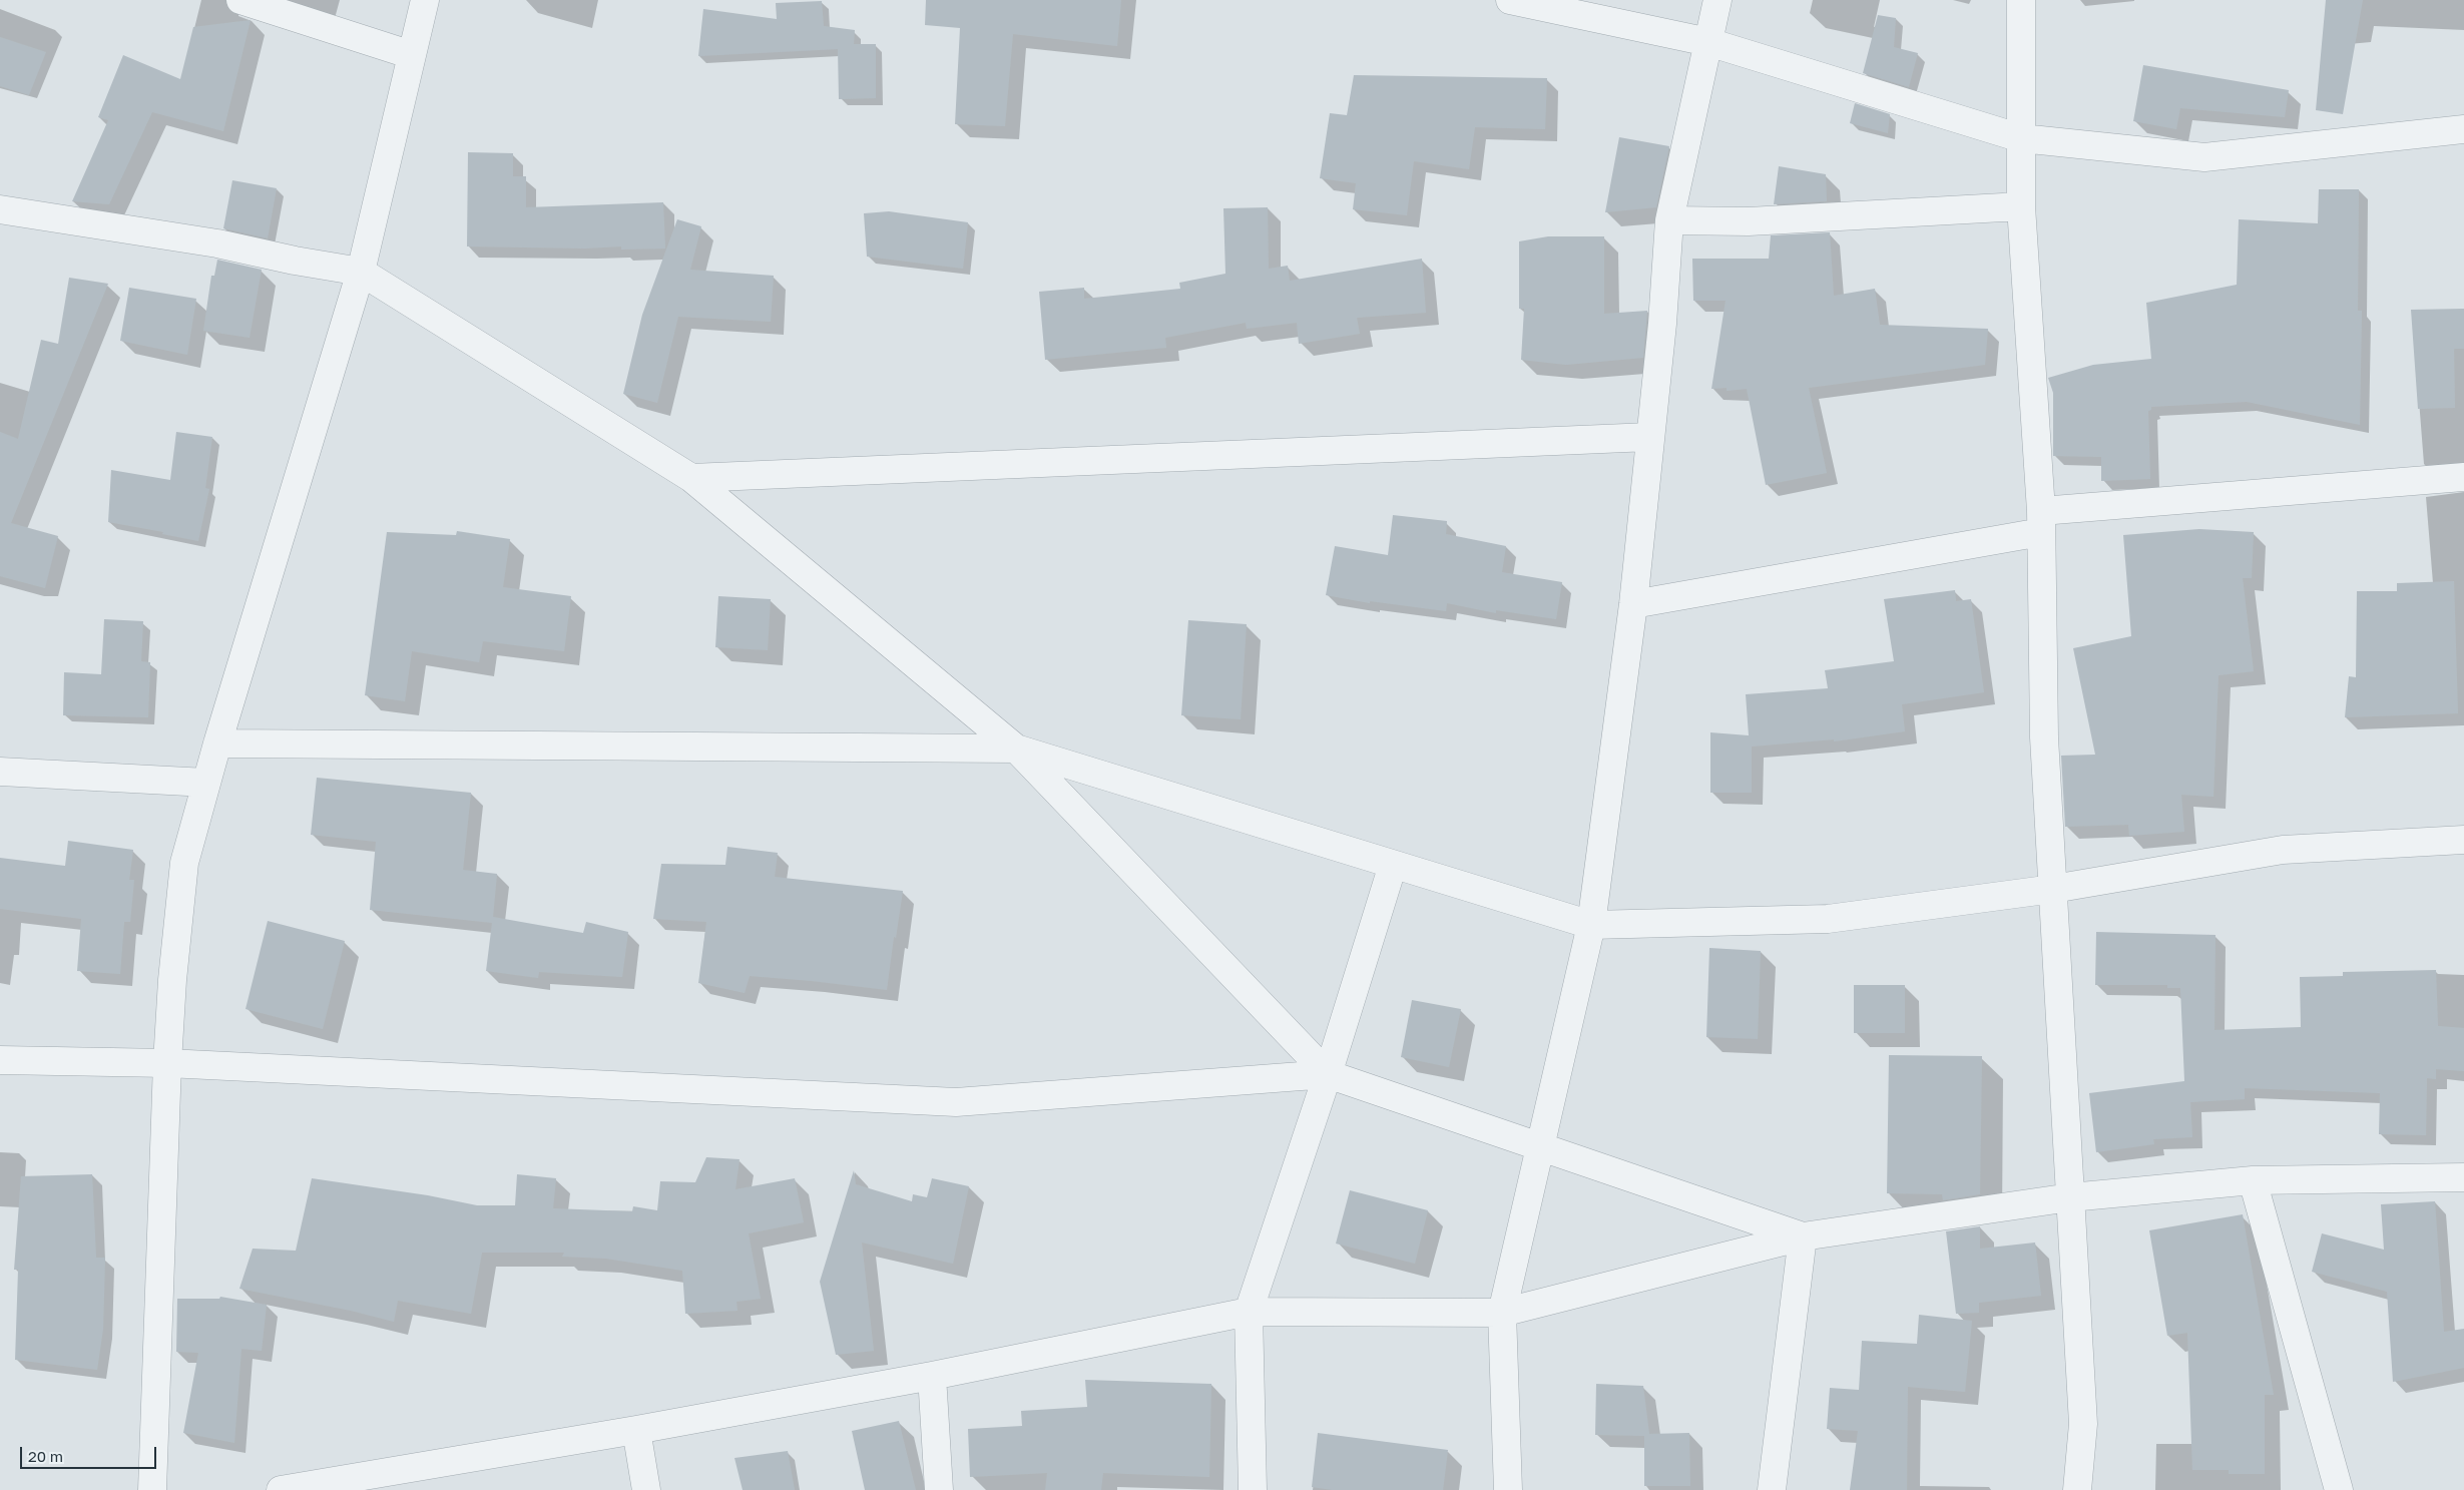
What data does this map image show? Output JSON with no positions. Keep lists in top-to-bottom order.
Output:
{
  "scale_bar": "20 m"
}
